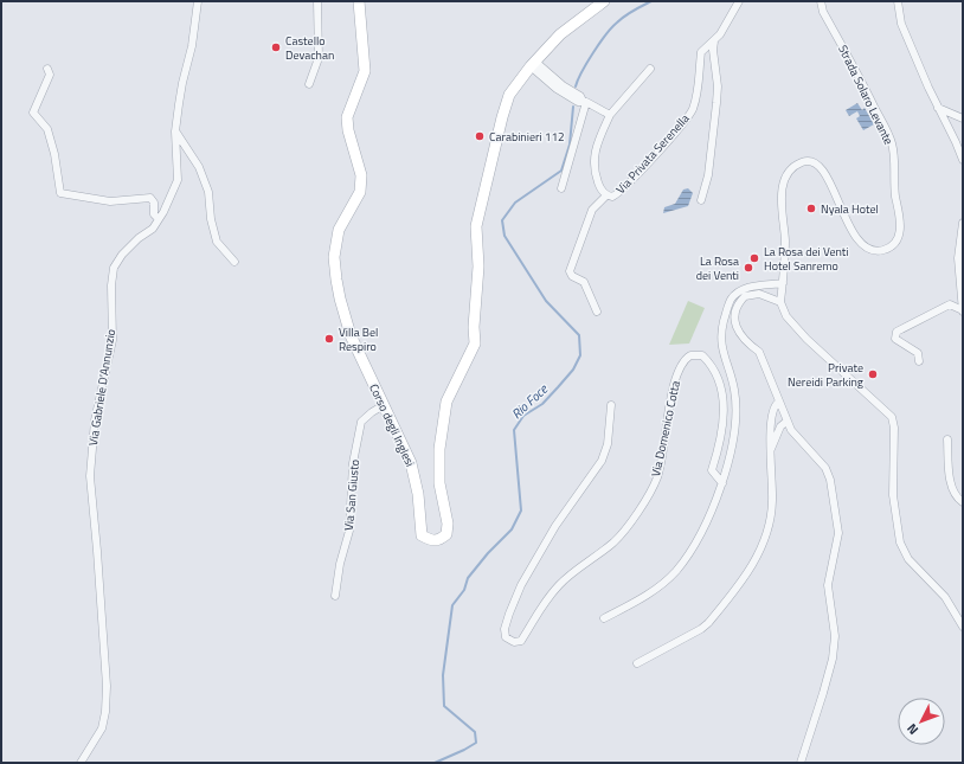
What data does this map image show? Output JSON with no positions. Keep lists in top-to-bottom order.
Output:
{
  "streets": {
    "main road": ["Corso degli Inglesi"],
    "street": [
      "Strada Solaro Levante",
      "Via Privata Serenella",
      "Via Gabriele D'Annunzio",
      "Via Domenico Cotta",
      "Via San Giusto"
    ]
  },
  "crossings": [
    ["Corso degli Inglesi", "Via San Giusto"]
  ],
  "water": ["Rio Foce"],
  "places": [
    "Castello Devachan",
    "Carabinieri 112",
    "Nyala Hotel",
    "La Rosa dei Venti Hotel Sanremo",
    "La Rosa dei Venti",
    "Villa Bel Respiro",
    "Private Nereidi Parking"
  ],
  "north": "bottom left"
}
